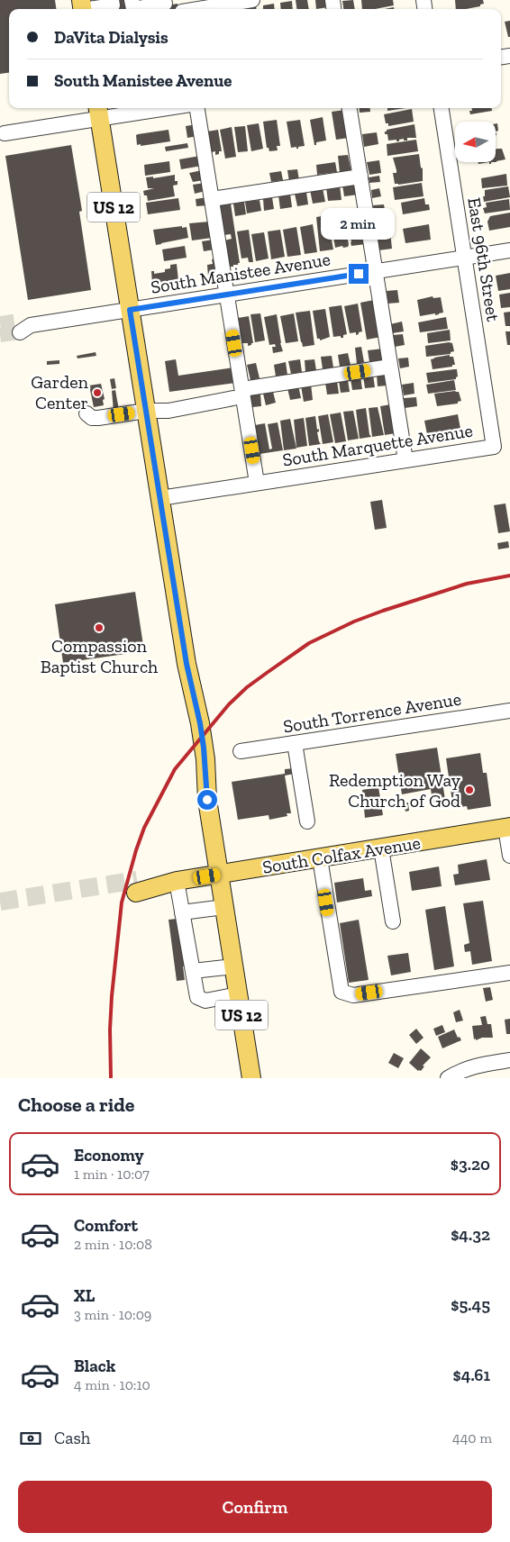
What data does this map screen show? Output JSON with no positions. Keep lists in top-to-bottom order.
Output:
{
  "streets": {
    "main road": ["US 12", "South Colfax Avenue"],
    "street": [
      "East 96th Street",
      "South Manistee Avenue",
      "South Marquette Avenue",
      "South Torrence Avenue"
    ]
  },
  "crossings": [
    ["US 12", "South Manistee Avenue"],
    ["US 12", "South Marquette Avenue"],
    ["US 12", "South Colfax Avenue"],
    ["East 96th Street", "South Manistee Avenue"],
    ["East 96th Street", "South Marquette Avenue"]
  ],
  "places": ["Garden Center", "Compassion Baptist Church", "Redemption Way Church of God"],
  "north": "left",
  "page": {
    "banner": ["DaVita Dialysis", "South Manistee Avenue"],
    "bubble": "2 min",
    "heading": "Choose a ride",
    "list": [
      {
        "name": "Economy",
        "note": "1 min · 10:07",
        "value": "$3.20"
      },
      {
        "name": "Comfort",
        "note": "2 min · 10:08",
        "value": "$4.32"
      },
      {
        "name": "XL",
        "note": "3 min · 10:09",
        "value": "$5.45"
      },
      {
        "name": "Black",
        "note": "4 min · 10:10",
        "value": "$4.61"
      }
    ],
    "pay": ["Cash", "440 m"],
    "buttons": "Confirm"
  }
}
